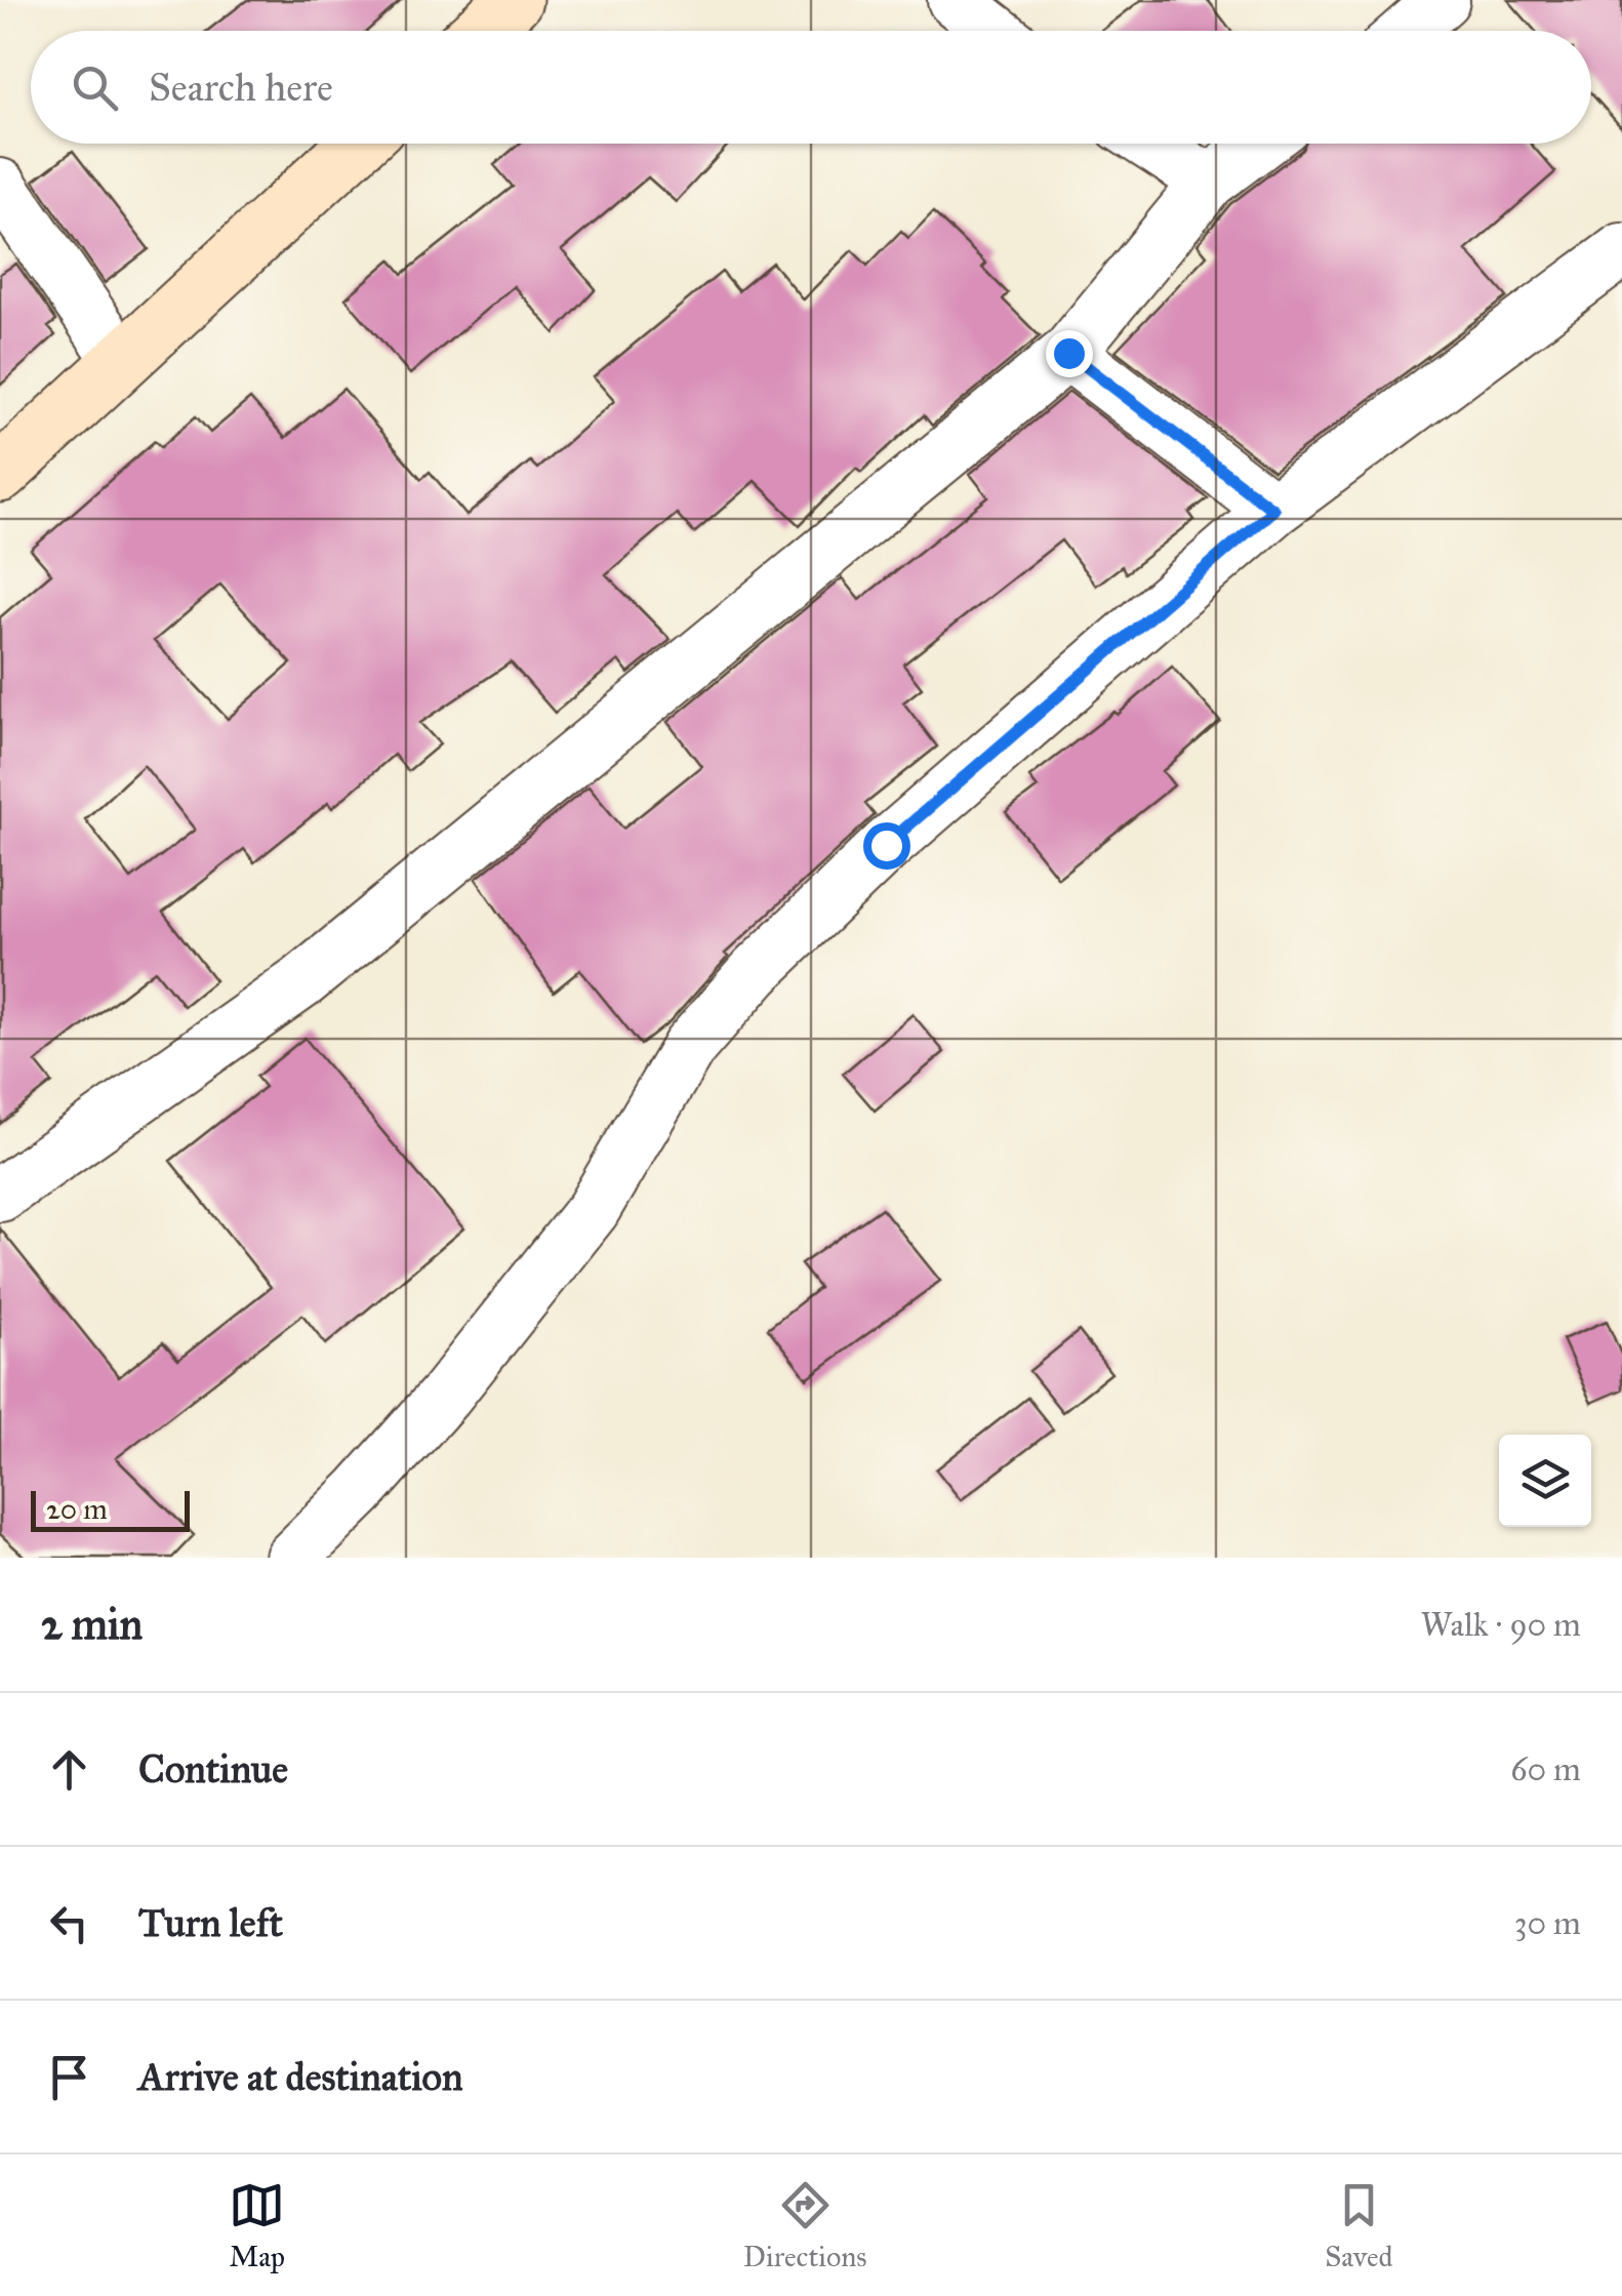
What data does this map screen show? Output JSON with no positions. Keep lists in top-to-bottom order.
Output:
{
  "scale_bar": "20 m",
  "page": {
    "search": "Search here",
    "scale": "20 m",
    "heading": ["2 min", "Walk · 90 m"],
    "list": [
      ["Continue", "60 m"],
      ["Turn left", "30 m"],
      "Arrive at destination"
    ],
    "nav": ["Map", "Directions", "Saved"]
  }
}
